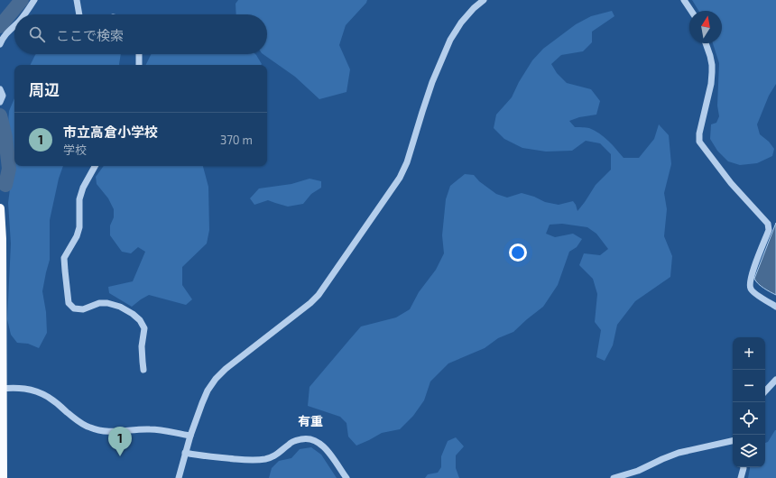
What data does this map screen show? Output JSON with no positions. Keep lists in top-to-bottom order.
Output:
{
  "districts": ["有重"],
  "north": "top",
  "page": {
    "search": "ここで検索",
    "heading": "周辺",
    "list": [
      {
        "mark": "1",
        "name": "市立高倉小学校",
        "note": "学校",
        "value": "370 m"
      }
    ],
    "map_buttons": ["+", "−"],
    "pins": "1"
  }
}
